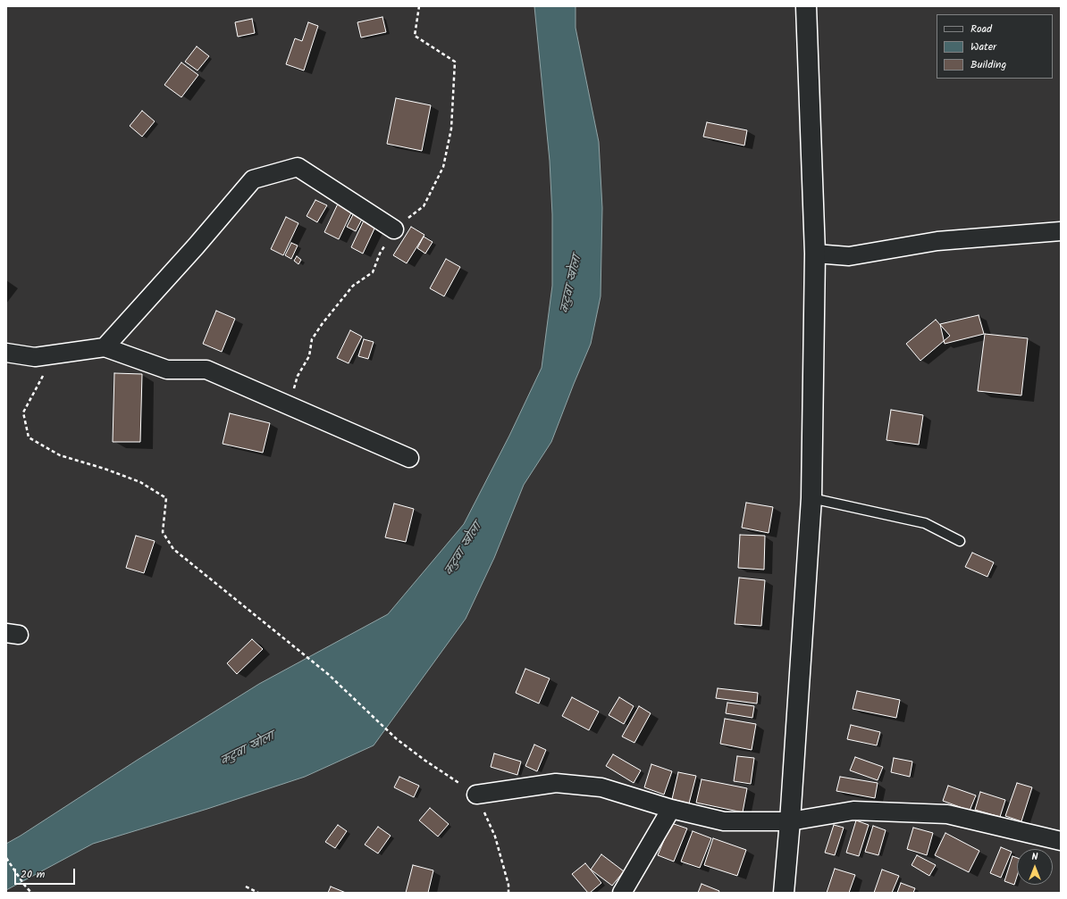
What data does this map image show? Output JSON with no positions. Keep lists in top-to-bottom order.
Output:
{
  "water": ["कटुवा खोला"],
  "legend": ["Road", "Water", "Building"],
  "scale_bar": "20 m",
  "north": "top"
}
